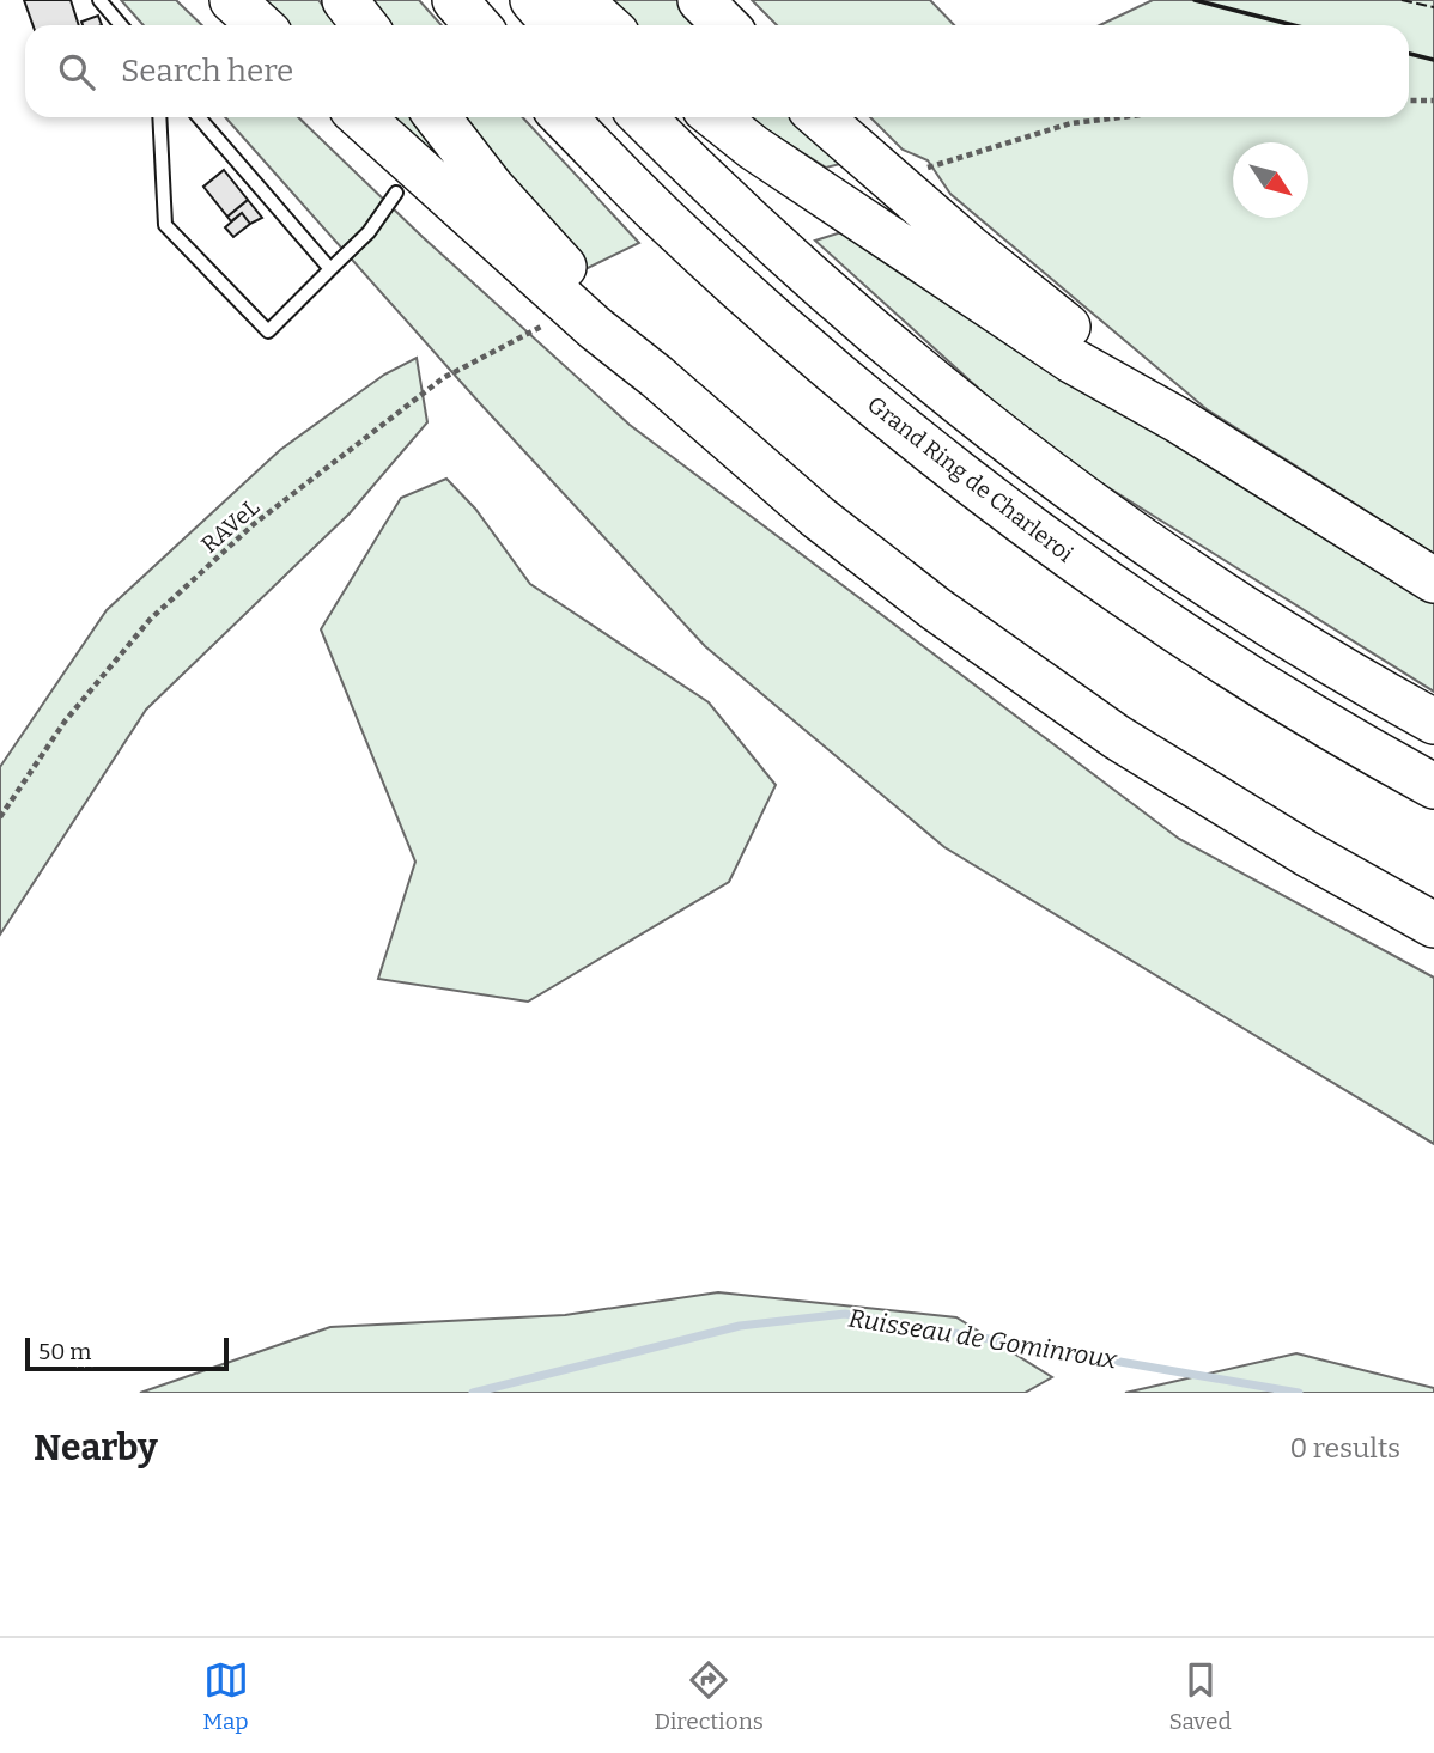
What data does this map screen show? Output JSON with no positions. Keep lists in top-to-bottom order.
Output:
{
  "streets": {
    "highway": ["Grand Ring de Charleroi"],
    "path": ["RAVeL"]
  },
  "water": ["Ruisseau de Gominroux"],
  "scale_bar": "50 m",
  "north": "bottom right",
  "page": {
    "search": "Search here",
    "scale": "50 m",
    "heading": ["Nearby", "0 results"],
    "nav": ["Map", "Directions", "Saved"]
  }
}
